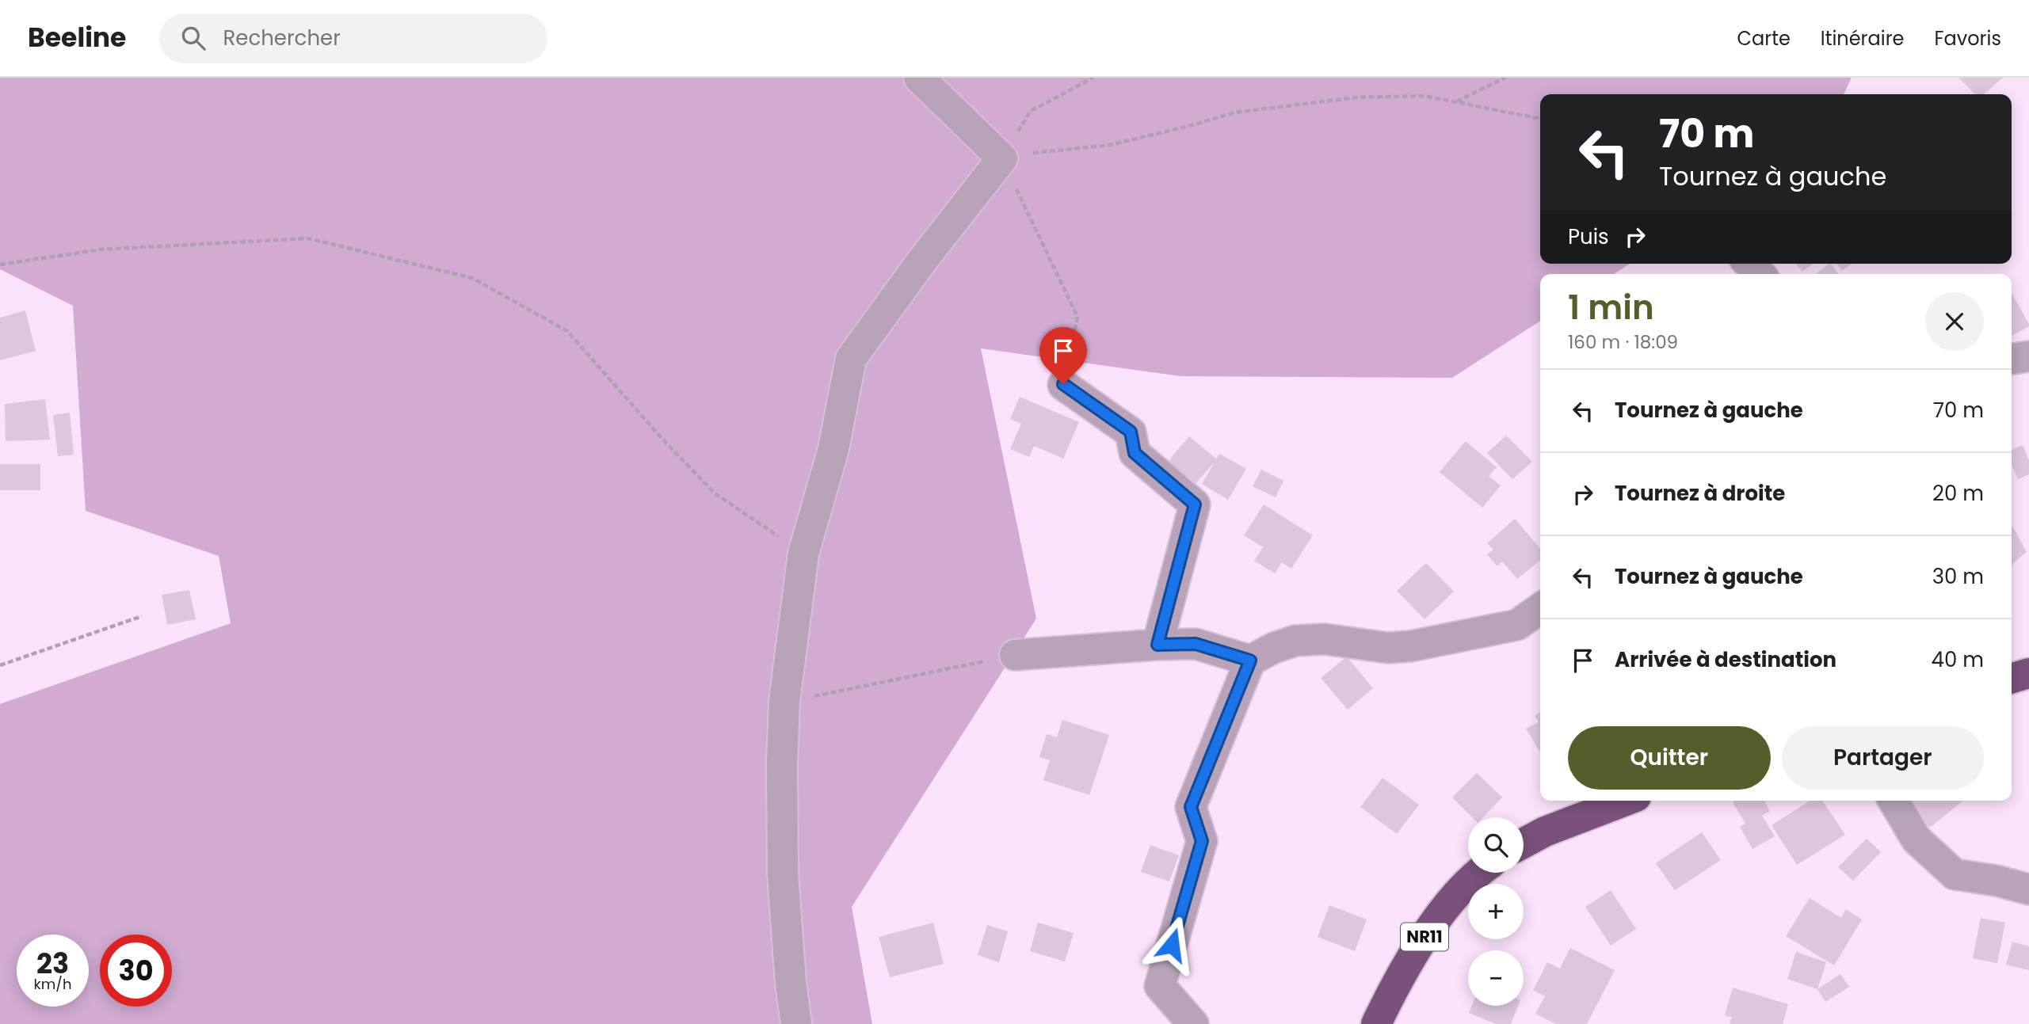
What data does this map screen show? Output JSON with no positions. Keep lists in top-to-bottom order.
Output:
{
  "streets": {
    "highway": ["NR11"]
  },
  "page": {
    "header": "Beeline",
    "search": "Rechercher",
    "nav": ["Carte", "Itinéraire", "Favoris"],
    "turn": ["70 m", "Tournez à gauche"],
    "then": "Puis",
    "heading": ["1 min", "160 m · 18:09"],
    "list": [
      {
        "name": "Tournez à gauche",
        "value": "70 m"
      },
      {
        "name": "Tournez à droite",
        "value": "20 m"
      },
      {
        "name": "Tournez à gauche",
        "value": "30 m"
      },
      {
        "name": "Arrivée à destination",
        "value": "40 m"
      }
    ],
    "buttons": ["Quitter", "Partager"],
    "map_buttons": ["+", "−"],
    "speed": "23 km/h",
    "limit": "30"
  }
}
